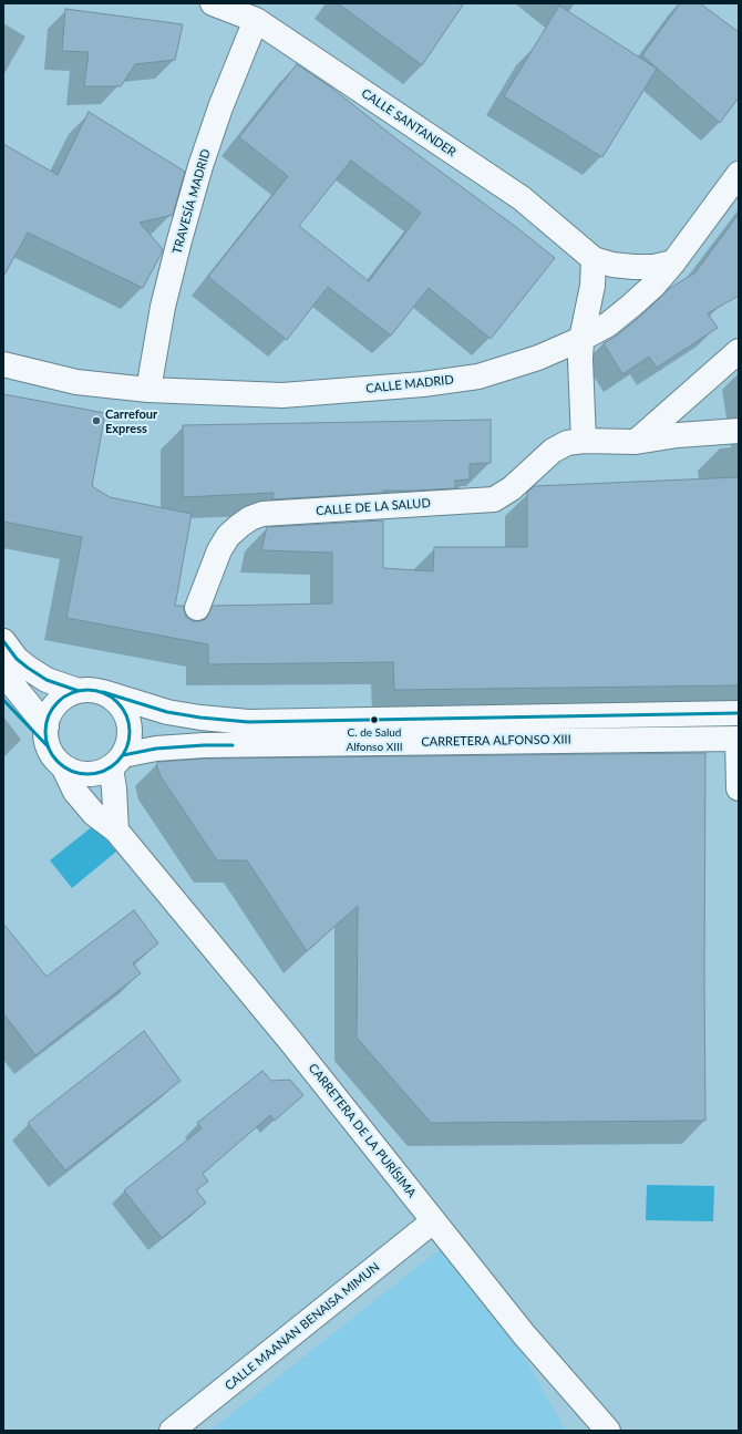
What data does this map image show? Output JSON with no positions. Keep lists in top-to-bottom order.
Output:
{
  "streets": {
    "street": [
      "CALLE SANTANDER",
      "TRAVESÍA MADRID",
      "CALLE MADRID",
      "CALLE DE LA SALUD",
      "CARRETERA ALFONSO XIII",
      "CARRETERA DE LA PURÍSIMA",
      "CALLE MAANAN BENAISA MIMUN"
    ]
  },
  "crossings": [
    ["CALLE SANTANDER", "TRAVESÍA MADRID"],
    ["CALLE SANTANDER", "CALLE MADRID"],
    ["TRAVESÍA MADRID", "CALLE MADRID"],
    ["CARRETERA ALFONSO XIII", "CARRETERA DE LA PURÍSIMA"],
    ["CARRETERA DE LA PURÍSIMA", "CALLE MAANAN BENAISA MIMUN"]
  ],
  "places": ["Carrefour Express", "C. de Salud Alfonso XIII"]
}
